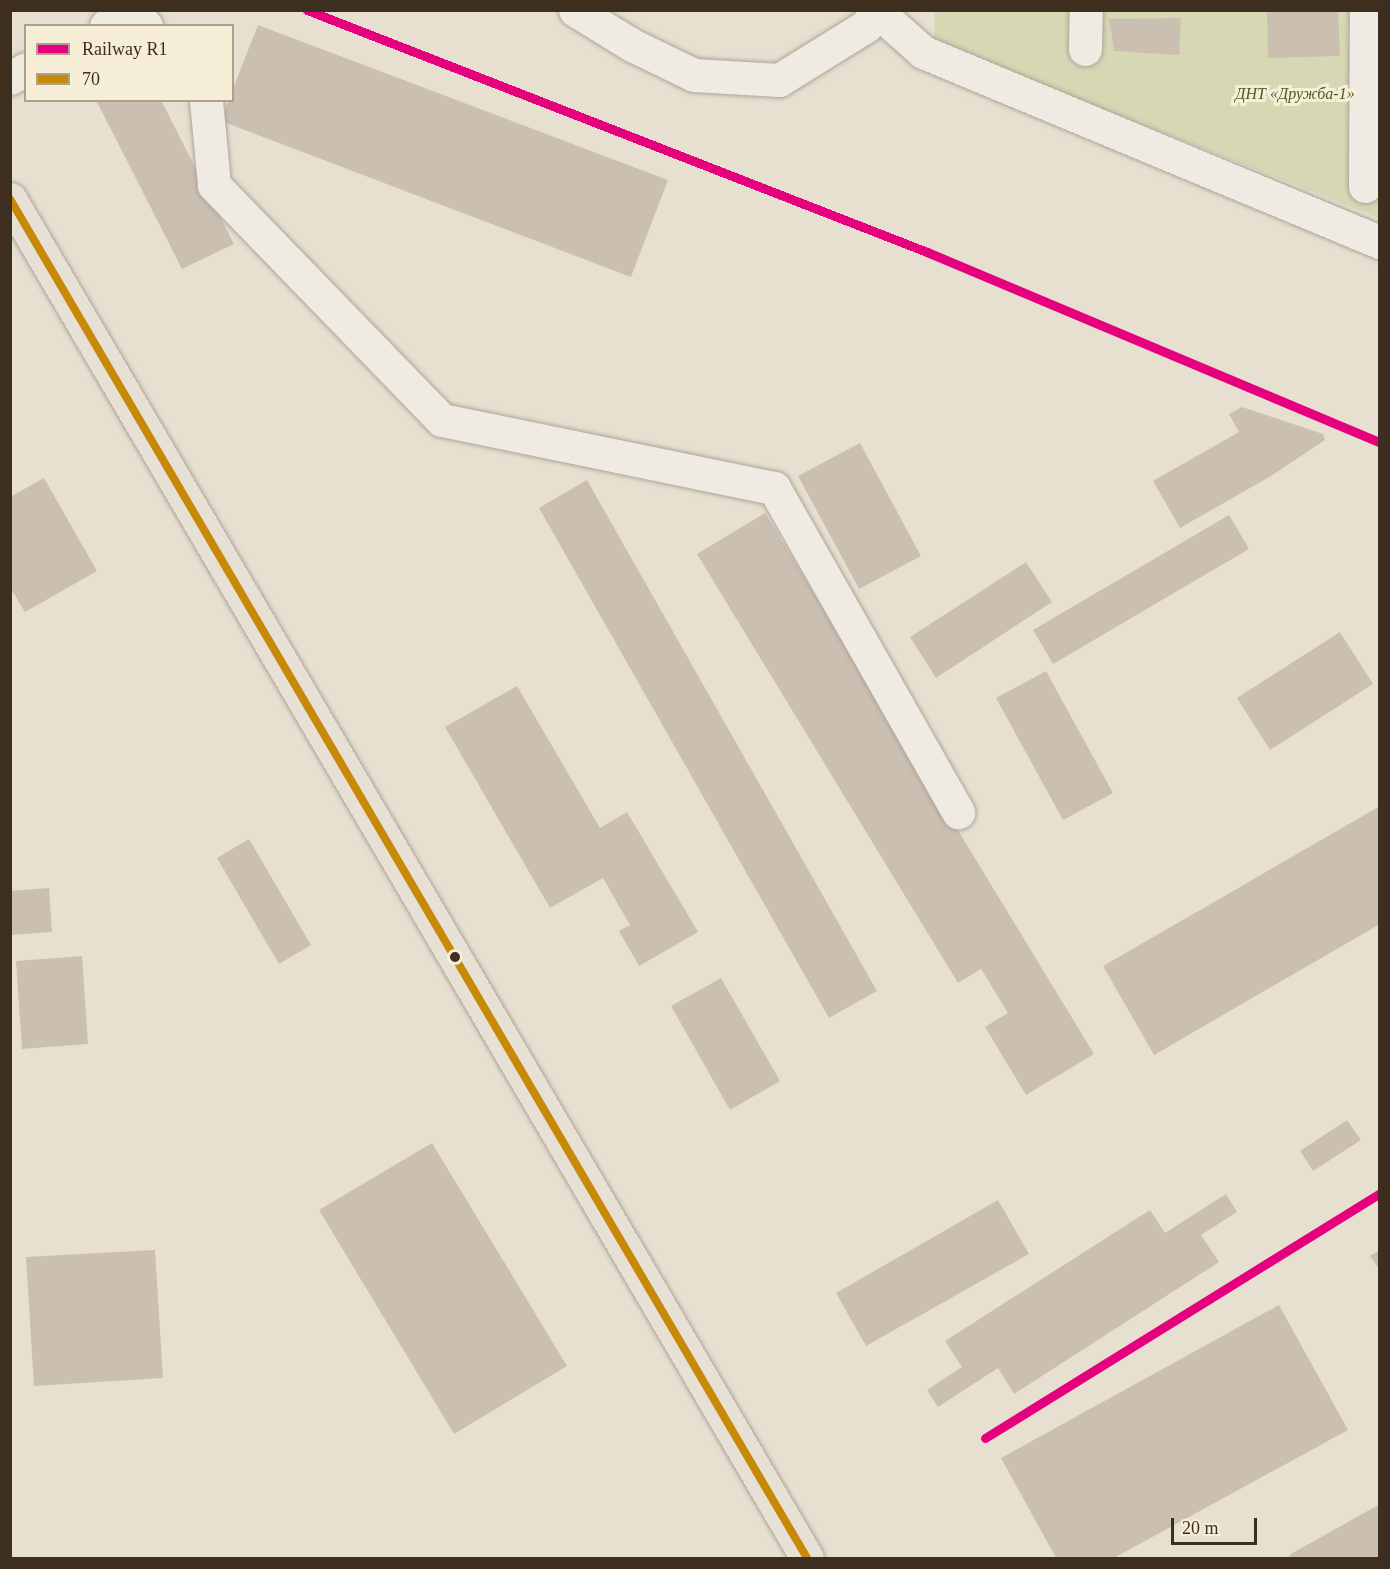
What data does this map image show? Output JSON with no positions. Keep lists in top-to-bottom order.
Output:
{
  "parks": ["ДНТ «Дружба-1»"],
  "lines": ["rail line R1", "transit line 70"],
  "legend": ["Railway R1", "70"],
  "scale_bar": "20 m"
}
